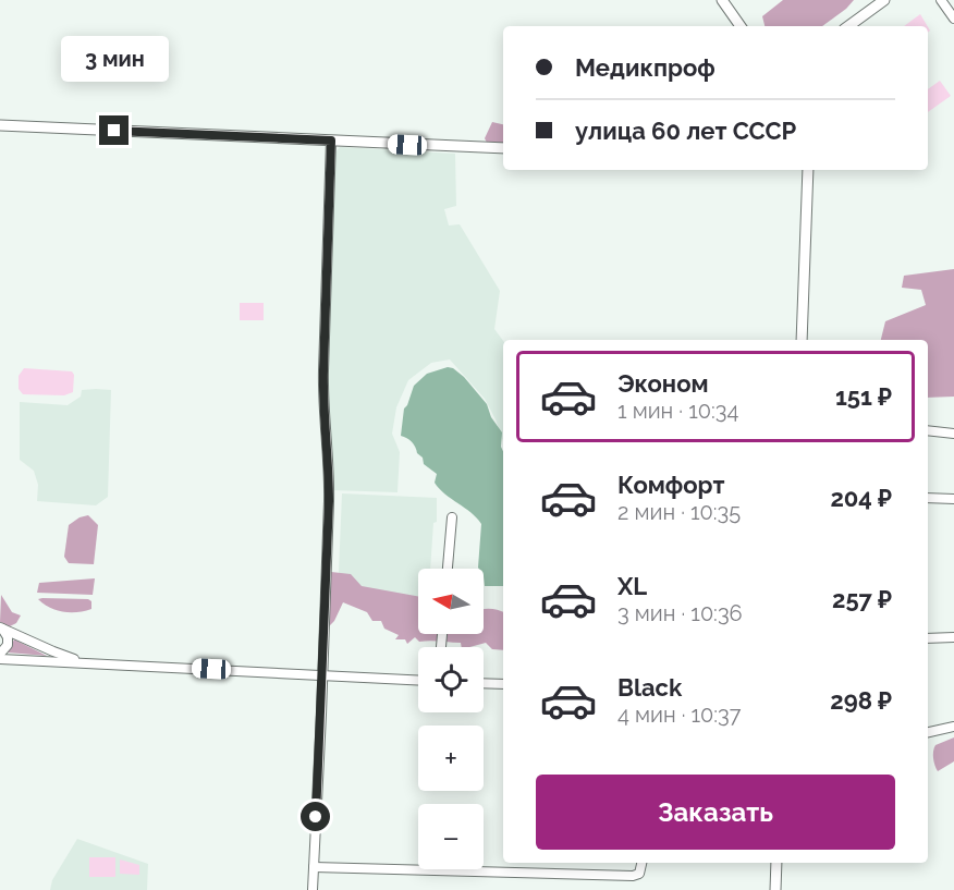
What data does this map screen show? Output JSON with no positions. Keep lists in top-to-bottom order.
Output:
{
  "north": "left",
  "page": {
    "banner": ["Медикпроф", "улица 60 лет СССР"],
    "bubble": "3 мин",
    "list": [
      {
        "name": "Эконом",
        "note": "1 мин · 10:34",
        "value": "151 ₽"
      },
      {
        "name": "Комфорт",
        "note": "2 мин · 10:35",
        "value": "204 ₽"
      },
      {
        "name": "XL",
        "note": "3 мин · 10:36",
        "value": "257 ₽"
      },
      {
        "name": "Black",
        "note": "4 мин · 10:37",
        "value": "298 ₽"
      }
    ],
    "map_buttons": ["+", "−"],
    "buttons": "Заказать"
  }
}
